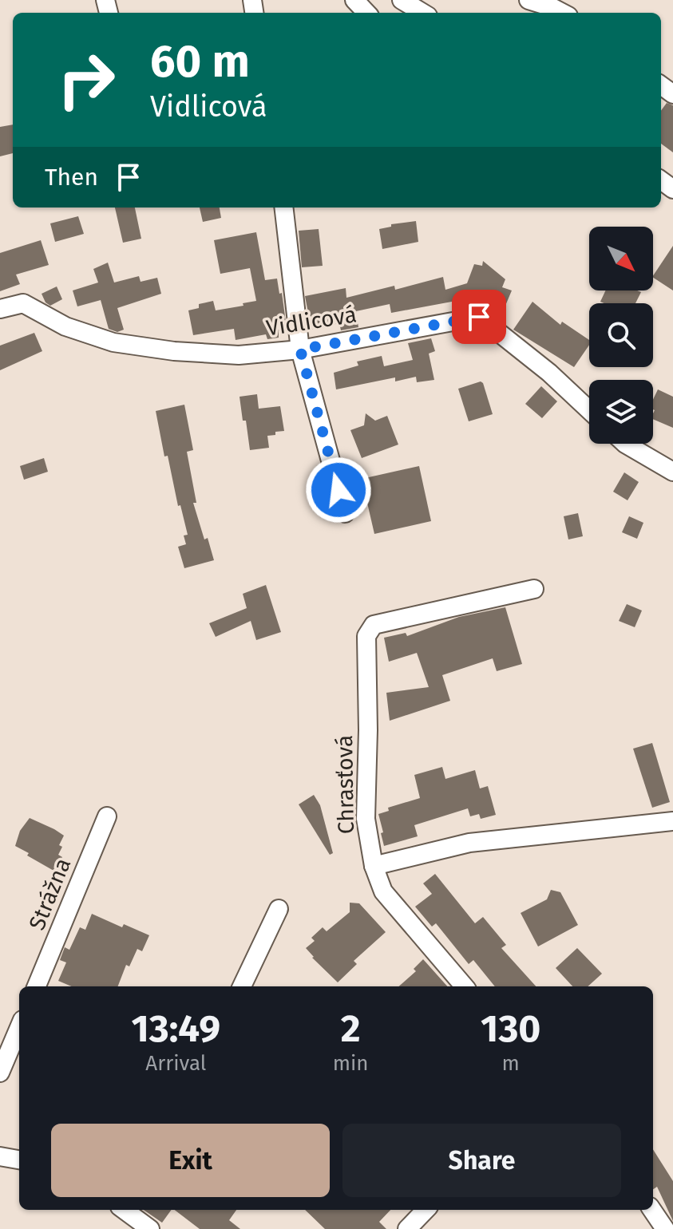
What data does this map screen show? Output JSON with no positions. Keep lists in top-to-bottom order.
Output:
{
  "streets": {
    "street": ["Vidlicová", "Chrasťová", "Strážna"]
  },
  "north": "bottom right",
  "page": {
    "turn": ["60 m", "Vidlicová"],
    "then": "Then",
    "eta": [
      "13:49",
      "Arrival",
      "2",
      "min",
      "130",
      "m"
    ],
    "buttons": ["Exit", "Share"]
  }
}
